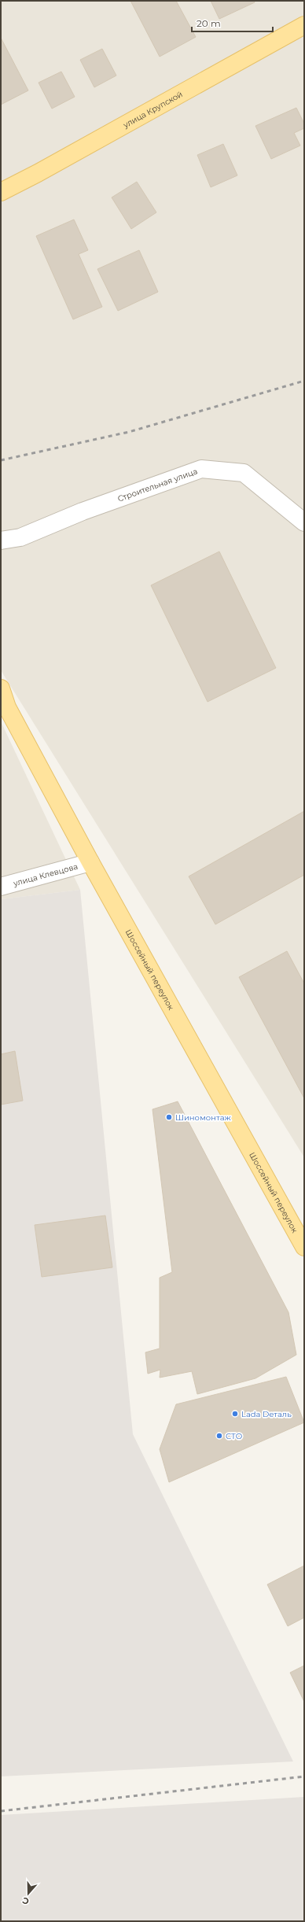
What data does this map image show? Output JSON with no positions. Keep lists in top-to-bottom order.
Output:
{
  "streets": {
    "main road": ["улица Крупской", "Шоссейный переулок"],
    "street": ["Строительная улица", "улица Клевцова"]
  },
  "crossings": [
    ["улица Клевцова", "Шоссейный переулок"]
  ],
  "places": ["Шиномонтаж", "Lada Dеталь", "СТО"],
  "scale_bar": "20 m",
  "north": "bottom"
}
